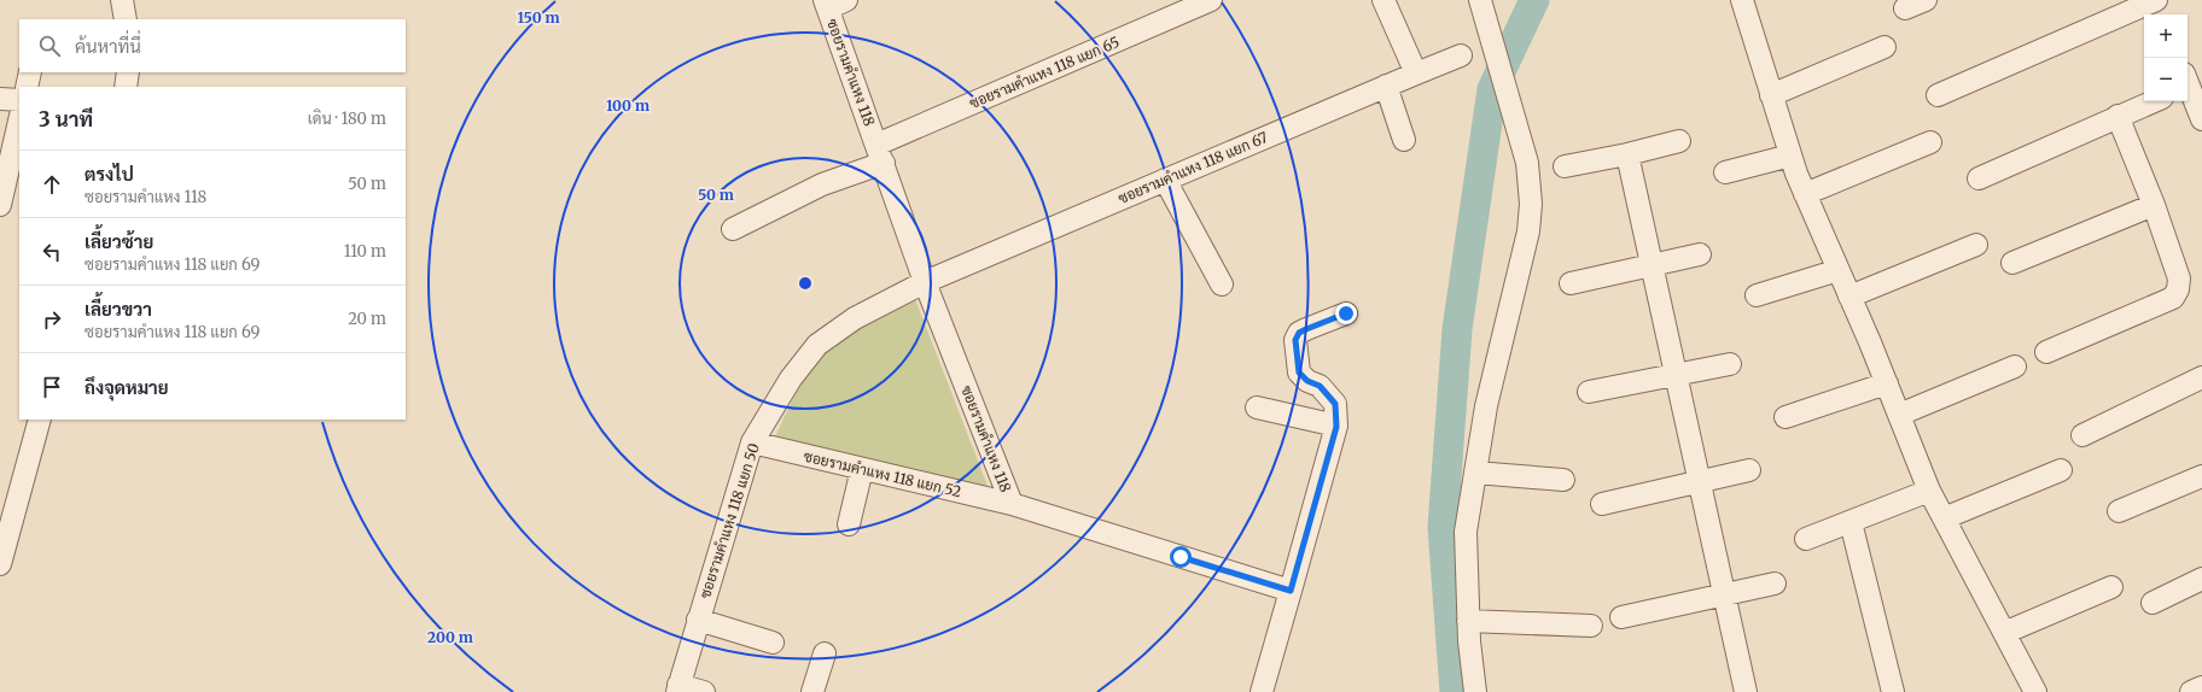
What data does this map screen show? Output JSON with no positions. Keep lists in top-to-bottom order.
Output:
{
  "streets": {
    "street": [
      "ซอยรามคำแหง 118",
      "ซอยรามคำแหง 118 แยก 65",
      "ซอยรามคำแหง 118 แยก 67",
      "ซอยรามคำแหง 118 แยก 52",
      "ซอยรามคำแหง 118 แยก 50"
    ]
  },
  "crossings": [
    ["ซอยรามคำแหง 118", "ซอยรามคำแหง 118 แยก 65"],
    ["ซอยรามคำแหง 118", "ซอยรามคำแหง 118 แยก 67"],
    ["ซอยรามคำแหง 118", "ซอยรามคำแหง 118 แยก 52"],
    ["ซอยรามคำแหง 118", "ซอยรามคำแหง 118 แยก 50"],
    ["ซอยรามคำแหง 118 แยก 67", "ซอยรามคำแหง 118 แยก 50"],
    ["ซอยรามคำแหง 118 แยก 52", "ซอยรามคำแหง 118 แยก 50"]
  ],
  "page": {
    "map_buttons": ["+", "−"],
    "search": "ค้นหาที่นี่",
    "heading": ["3 นาที", "เดิน · 180 m"],
    "list": [
      ["ตรงไป", "ซอยรามคำแหง 118", "50 m"],
      ["เลี้ยวซ้าย", "ซอยรามคำแหง 118 แยก 69", "110 m"],
      ["เลี้ยวขวา", "ซอยรามคำแหง 118 แยก 69", "20 m"],
      "ถึงจุดหมาย"
    ]
  },
  "rings": [
    "150 m",
    "100 m",
    "50 m",
    "200 m"
  ]
}
